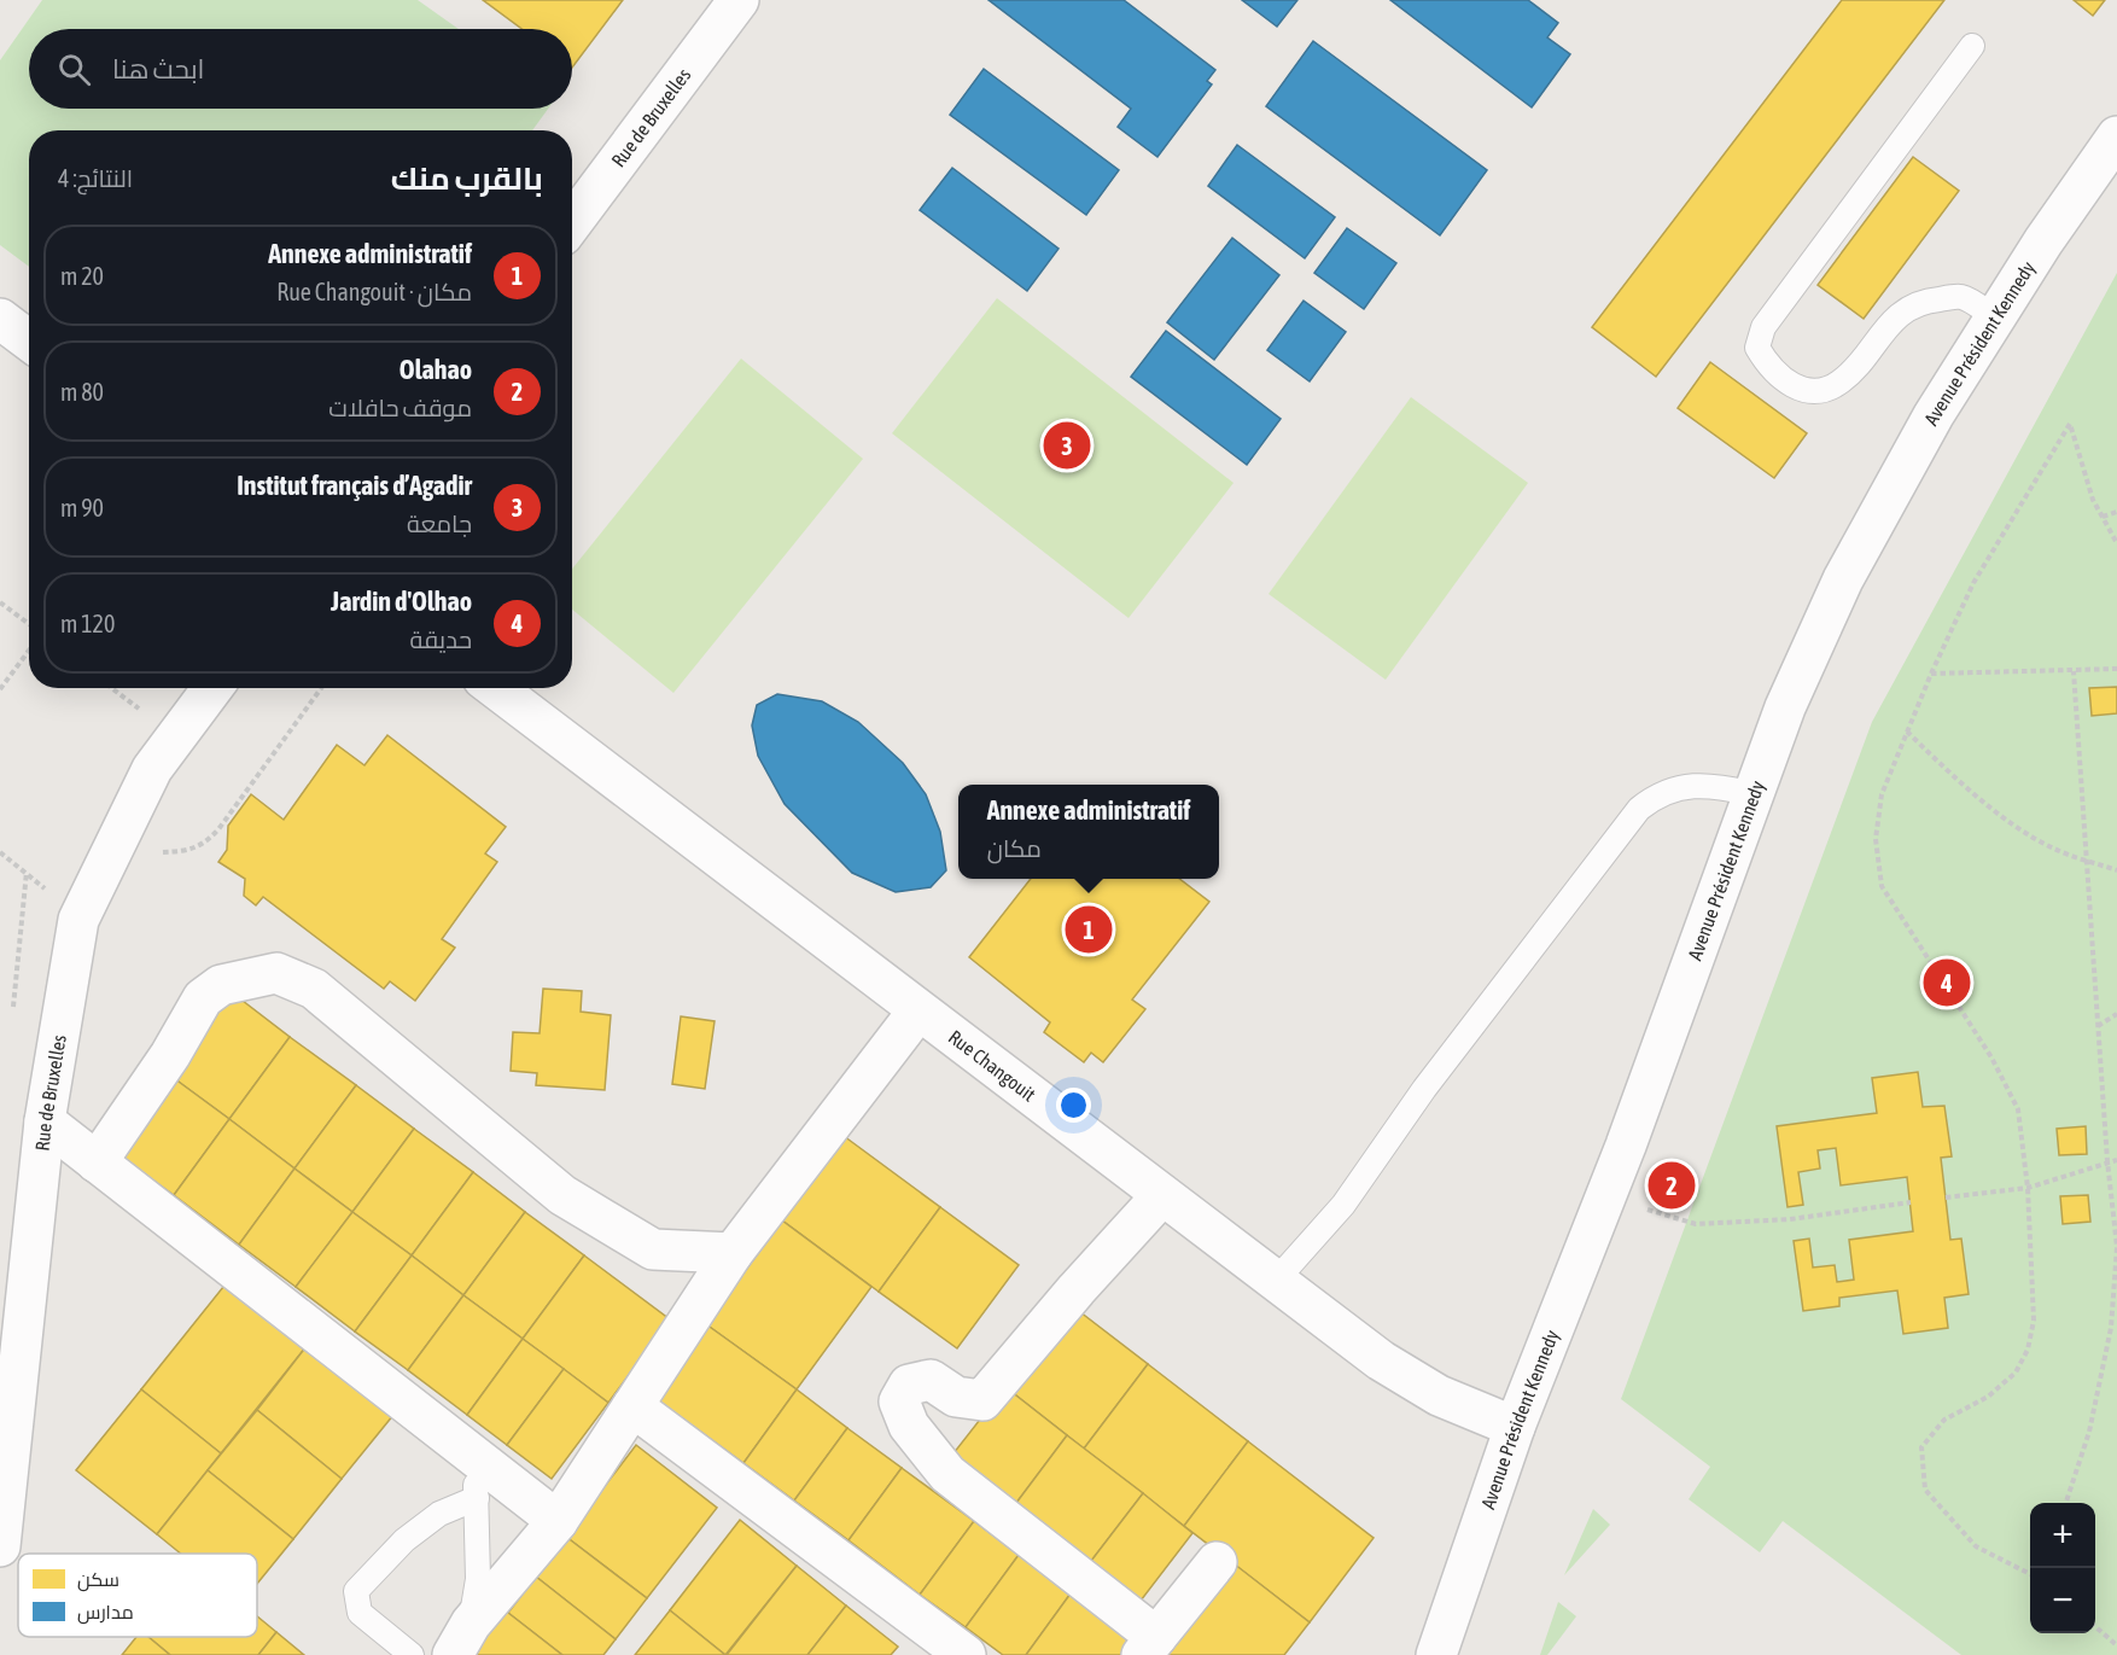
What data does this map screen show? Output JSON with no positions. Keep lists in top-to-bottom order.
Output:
{
  "streets": {
    "street": ["Rue de Bruxelles", "Avenue Président Kennedy", "Rue Changouit"]
  },
  "crossings": [
    ["Avenue Président Kennedy", "Rue Changouit"]
  ],
  "legend": ["سكن", "مدارس"],
  "page": {
    "search": "ابحث هنا",
    "heading": ["بالقرب منك", "النتائج: 4"],
    "list": [
      {
        "mark": "1",
        "name": "Annexe administratif",
        "note": "مكان · Rue Changouit",
        "value": "20 m"
      },
      {
        "mark": "2",
        "name": "Olahao",
        "note": "موقف حافلات",
        "value": "80 m"
      },
      {
        "mark": "3",
        "name": "Institut français d’Agadir",
        "note": "جامعة",
        "value": "90 m"
      },
      {
        "mark": "4",
        "name": "Jardin d'Olhao",
        "note": "حديقة",
        "value": "120 m"
      }
    ],
    "pins": [
      "3",
      "1",
      "4",
      "2"
    ],
    "popup": ["Annexe administratif", "مكان"],
    "map_buttons": ["+", "−"]
  }
}
